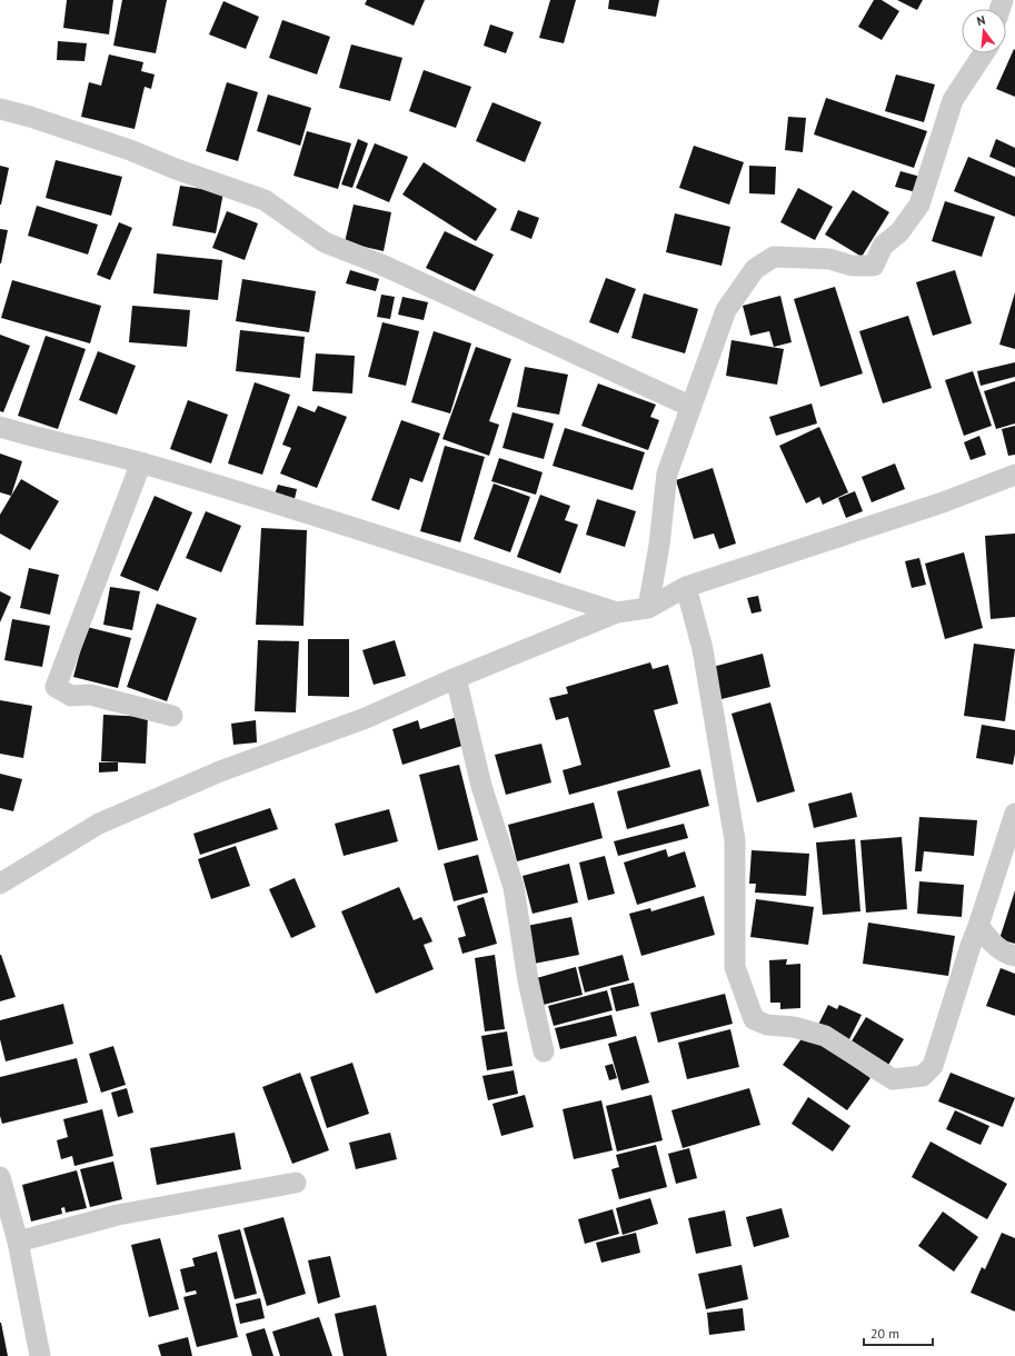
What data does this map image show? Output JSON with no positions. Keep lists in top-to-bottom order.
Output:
{
  "scale_bar": "20 m",
  "north": "top"
}
